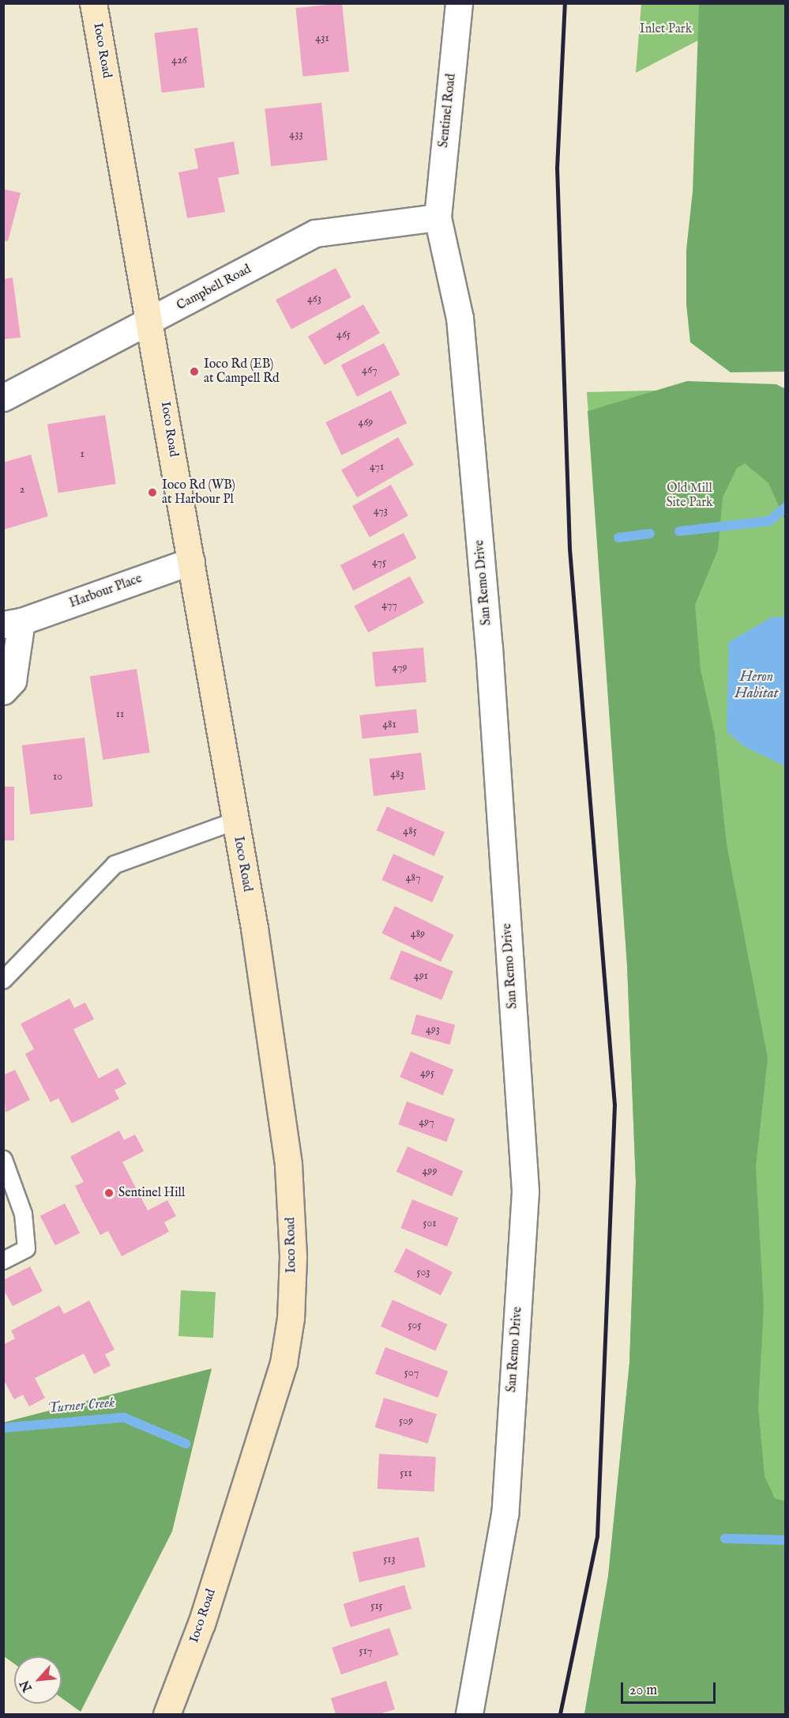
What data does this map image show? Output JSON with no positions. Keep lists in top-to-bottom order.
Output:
{
  "streets": {
    "main road": ["Ioco Road"],
    "street": [
      "Sentinel Road",
      "Campbell Road",
      "San Remo Drive",
      "Harbour Place"
    ]
  },
  "crossings": [
    ["Ioco Road", "Campbell Road"],
    ["Ioco Road", "Harbour Place"],
    ["Sentinel Road", "Campbell Road"],
    ["Sentinel Road", "San Remo Drive"],
    ["Campbell Road", "San Remo Drive"]
  ],
  "water": ["Heron Habitat", "Turner Creek"],
  "parks": ["Inlet Park", "Old Mill Site Park"],
  "places": ["Ioco Rd (EB) at Campell Rd", "Ioco Rd (WB) at Harbour Pl", "Sentinel Hill"],
  "house_numbers": [
    "431",
    "426",
    "433",
    "463",
    "465",
    "467",
    "469",
    "1",
    "471",
    "2",
    "473",
    "475",
    "477",
    "479",
    "11",
    "481",
    "483",
    "10",
    "485",
    "487",
    "489",
    "491",
    "493",
    "495",
    "497",
    "499",
    "501",
    "503",
    "505",
    "507",
    "509",
    "511",
    "513",
    "515",
    "517"
  ],
  "scale_bar": "20 m",
  "north": "bottom left"
}
